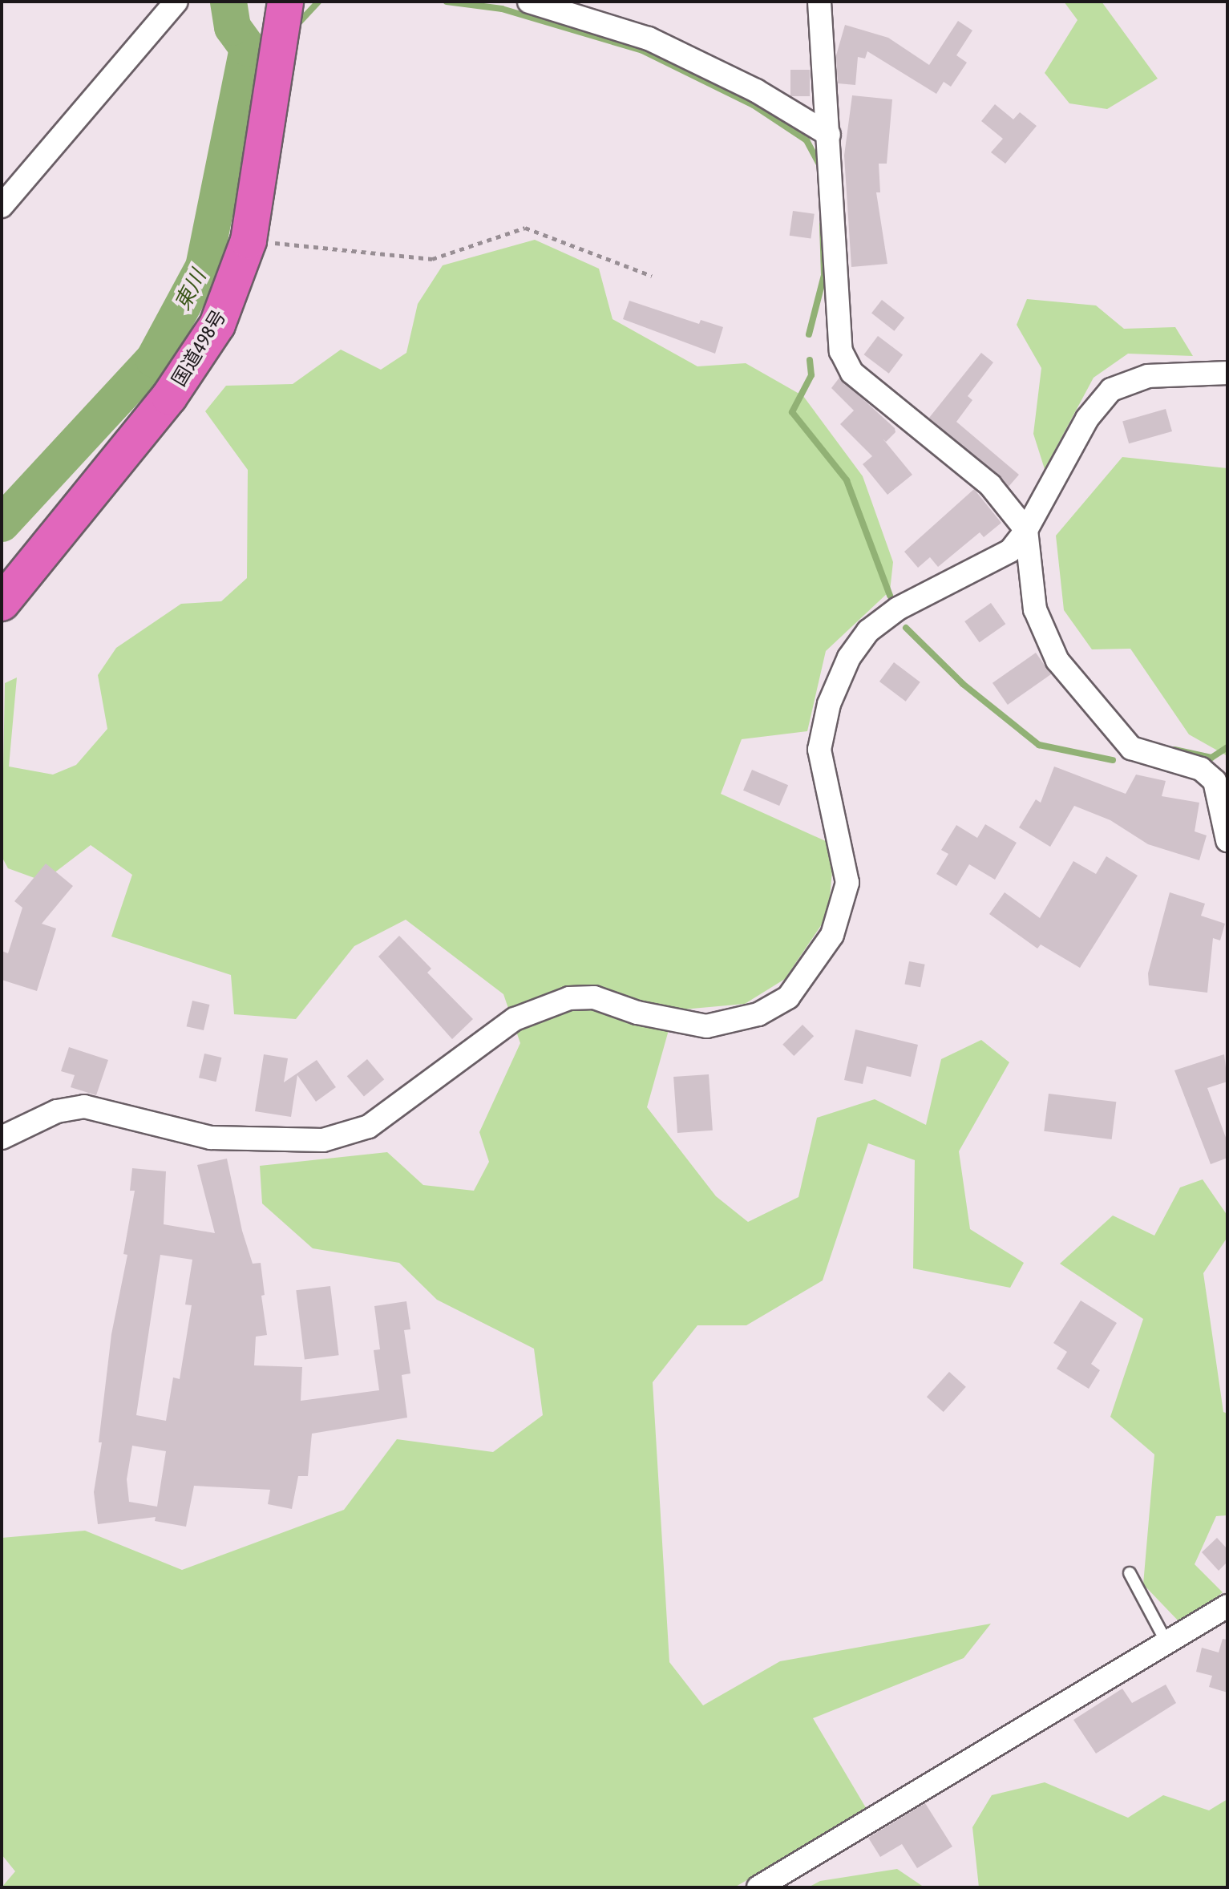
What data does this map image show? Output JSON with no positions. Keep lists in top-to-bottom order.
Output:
{
  "streets": {
    "highway": ["国道498号"]
  },
  "water": ["東川"]
}
